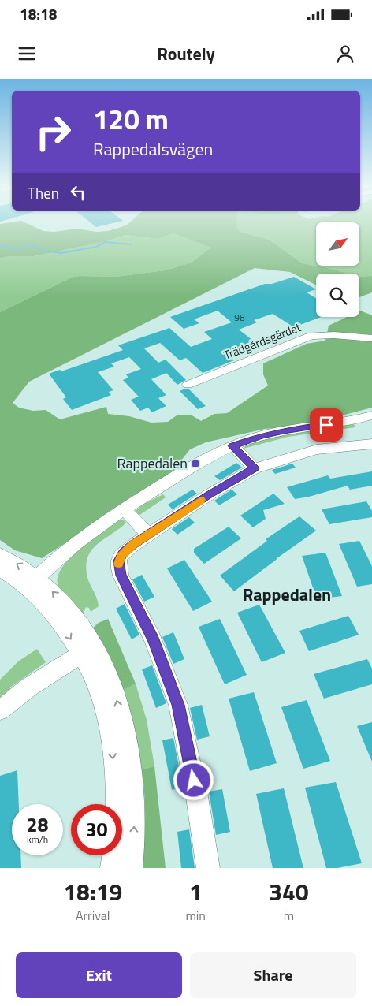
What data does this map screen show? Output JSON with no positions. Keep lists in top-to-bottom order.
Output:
{
  "streets": {
    "street": ["Trädgårdsgärdet"]
  },
  "districts": ["Rappedalen"],
  "places": {
    "transit": ["Rappedalen"]
  },
  "house_numbers": ["98"],
  "north": "top right",
  "page": {
    "status": "18:18",
    "header": "Routely",
    "turn": ["120 m", "Rappedalsvägen"],
    "then": "Then",
    "speed": "28 km/h",
    "limit": "30",
    "eta": [
      "18:19",
      "Arrival",
      "1",
      "min",
      "340",
      "m"
    ],
    "buttons": ["Exit", "Share"]
  }
}
